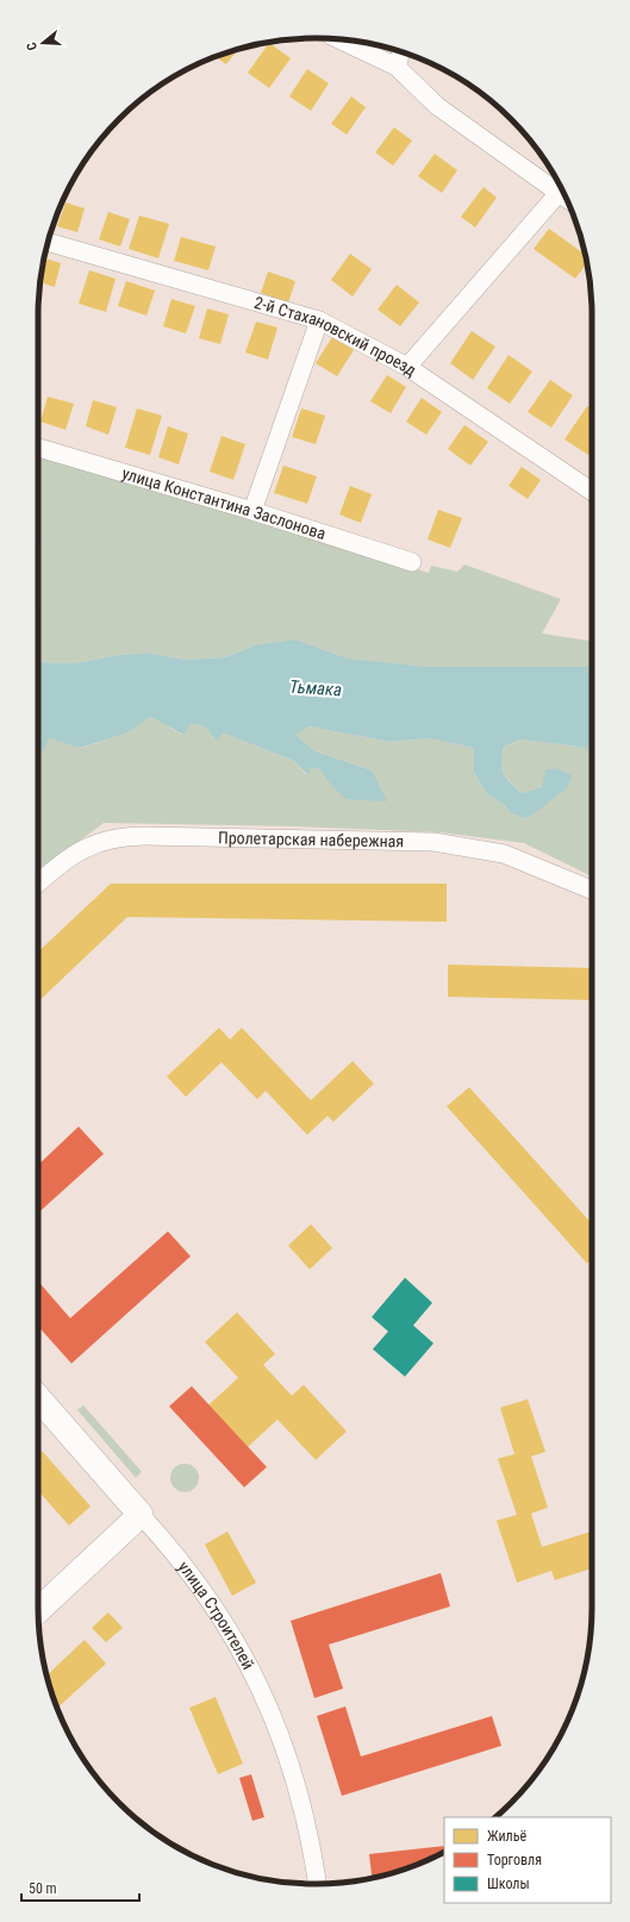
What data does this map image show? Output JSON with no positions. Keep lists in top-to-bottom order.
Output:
{
  "streets": {
    "main road": ["улица Строителей"],
    "street": ["2-й Стахановский проезд", "улица Константина Заслонова", "Пролетарская набережная"]
  },
  "water": ["Тьмака"],
  "legend": ["Жильё", "Торговля", "Школы"],
  "scale_bar": "50 m",
  "north": "left"
}
